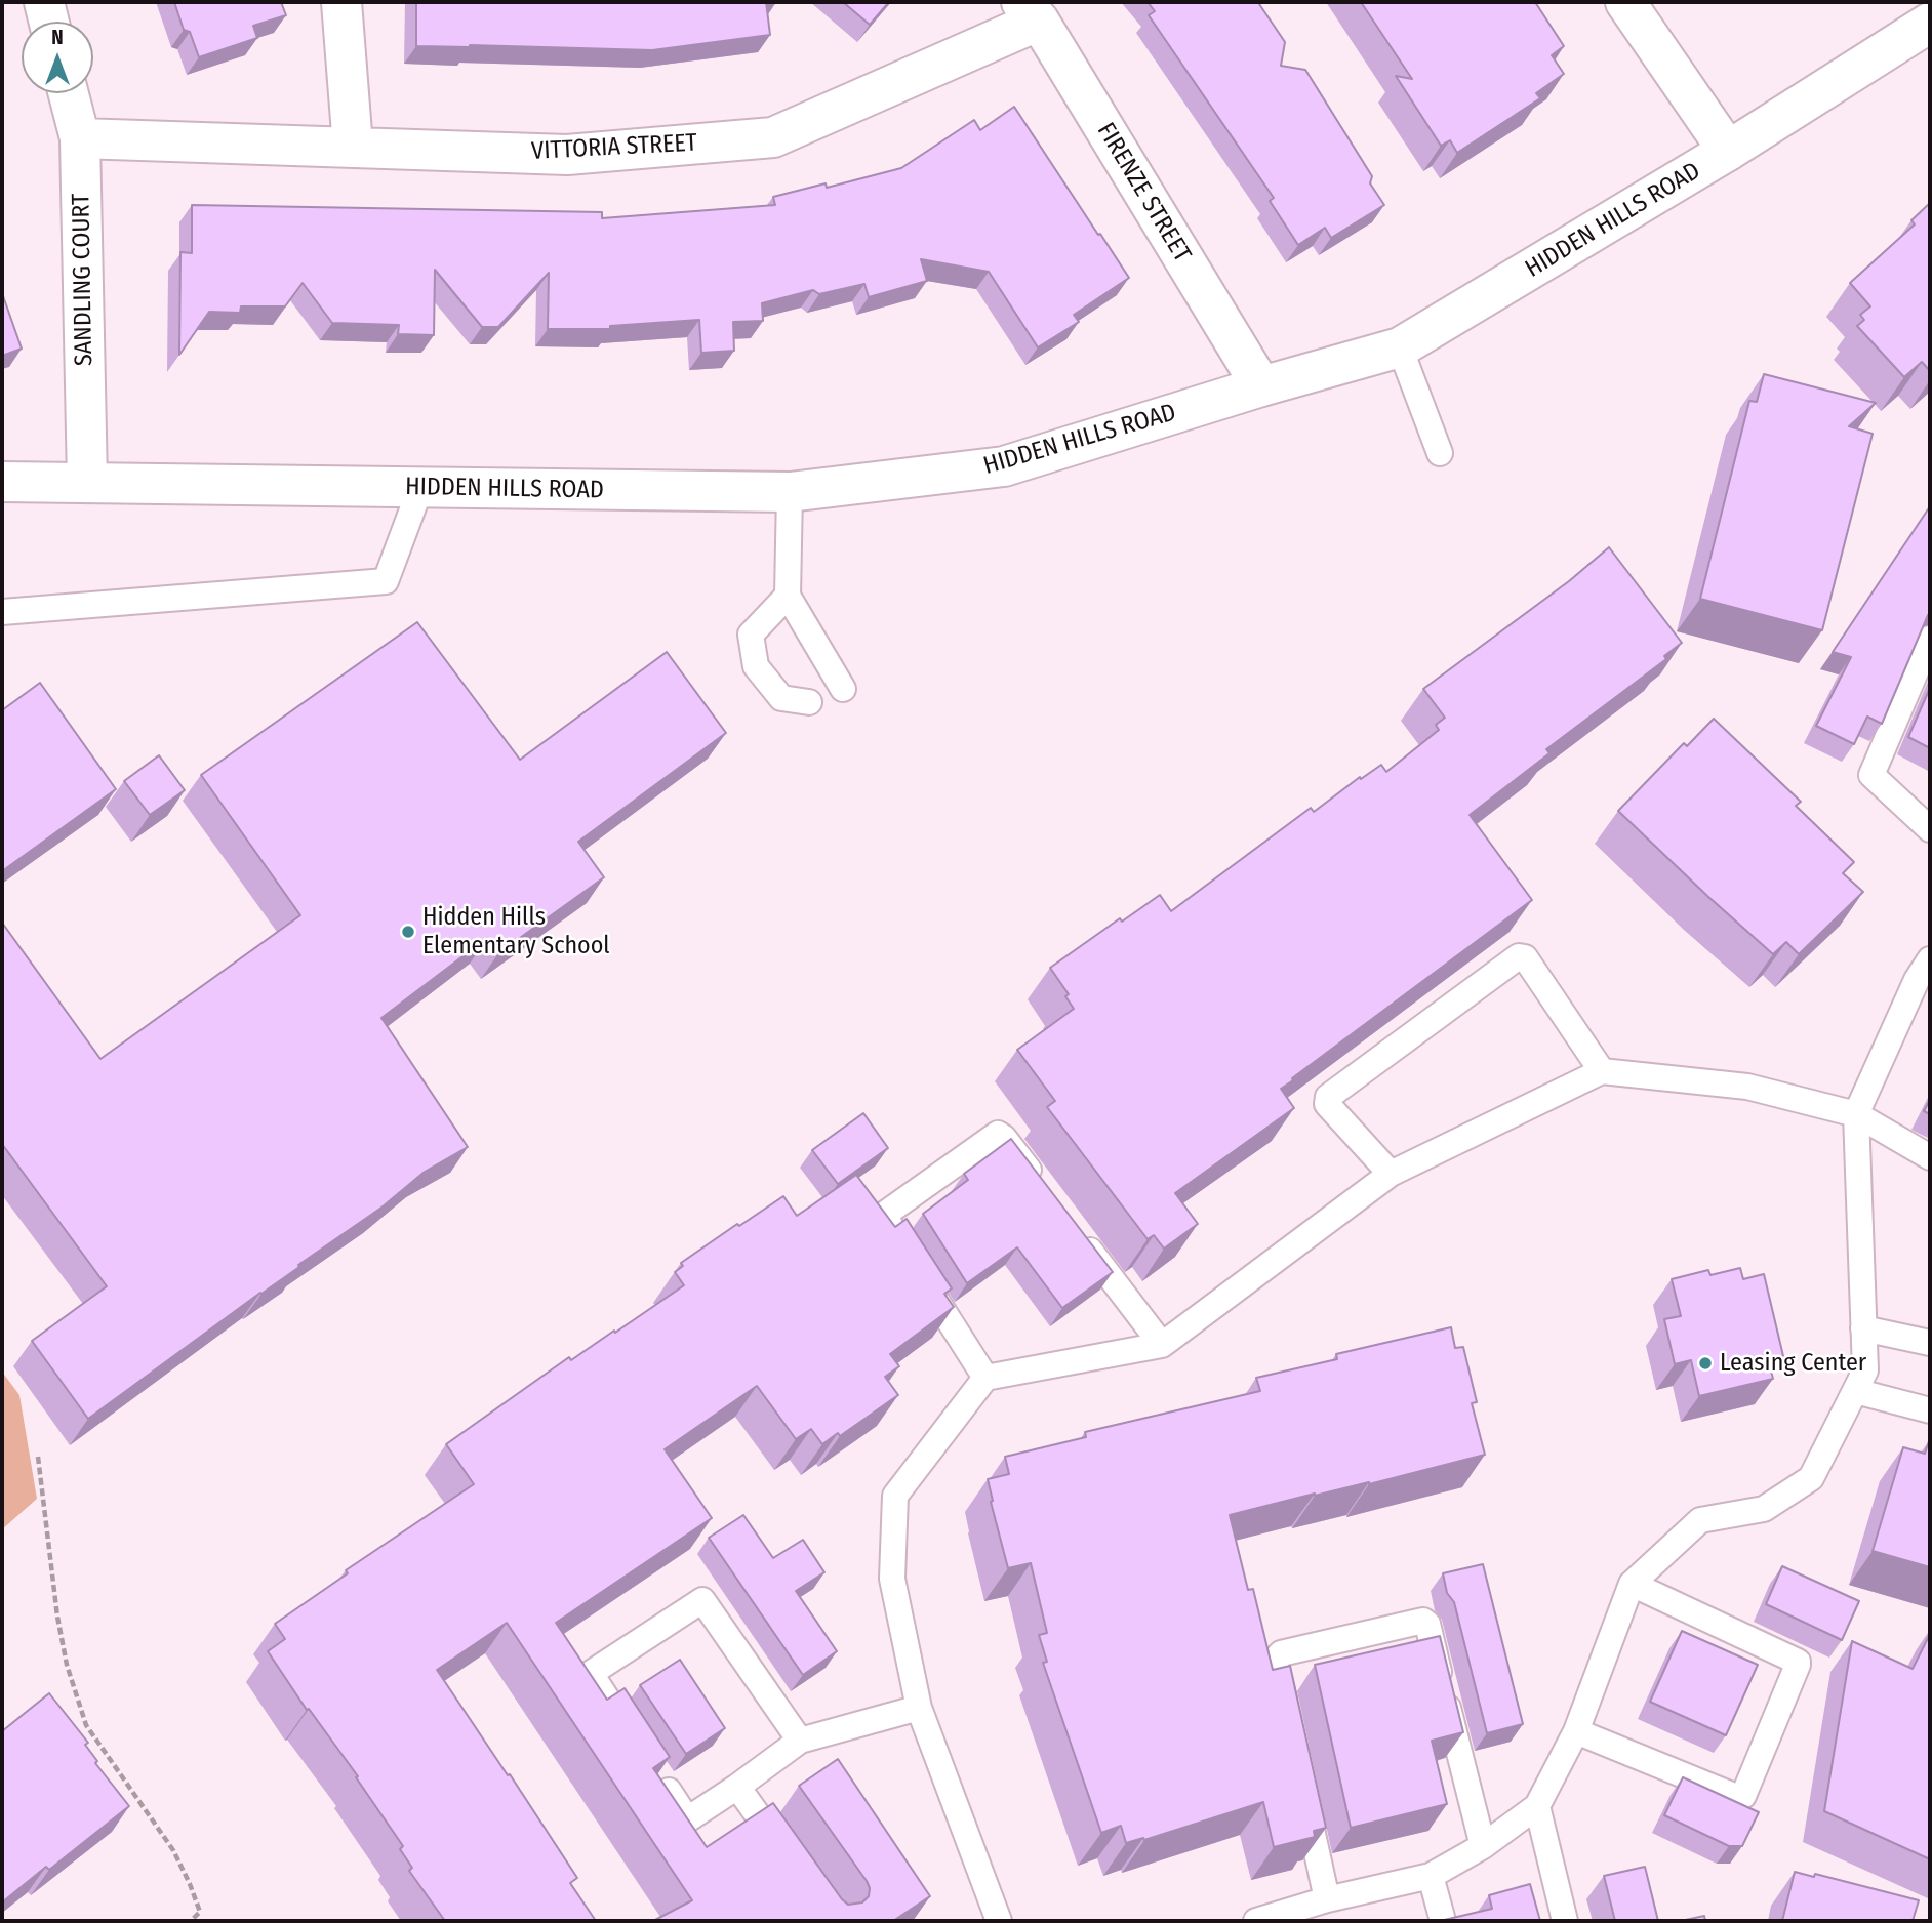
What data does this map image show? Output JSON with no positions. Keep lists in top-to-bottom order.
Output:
{
  "streets": {
    "street": [
      "VITTORIA STREET",
      "FIRENZE STREET",
      "HIDDEN HILLS ROAD",
      "SANDLING COURT"
    ]
  },
  "crossings": [
    ["VITTORIA STREET", "FIRENZE STREET"],
    ["VITTORIA STREET", "SANDLING COURT"],
    ["FIRENZE STREET", "HIDDEN HILLS ROAD"],
    ["HIDDEN HILLS ROAD", "SANDLING COURT"]
  ],
  "places": ["Hidden Hills Elementary School", "Leasing Center"],
  "north": "top"
}
